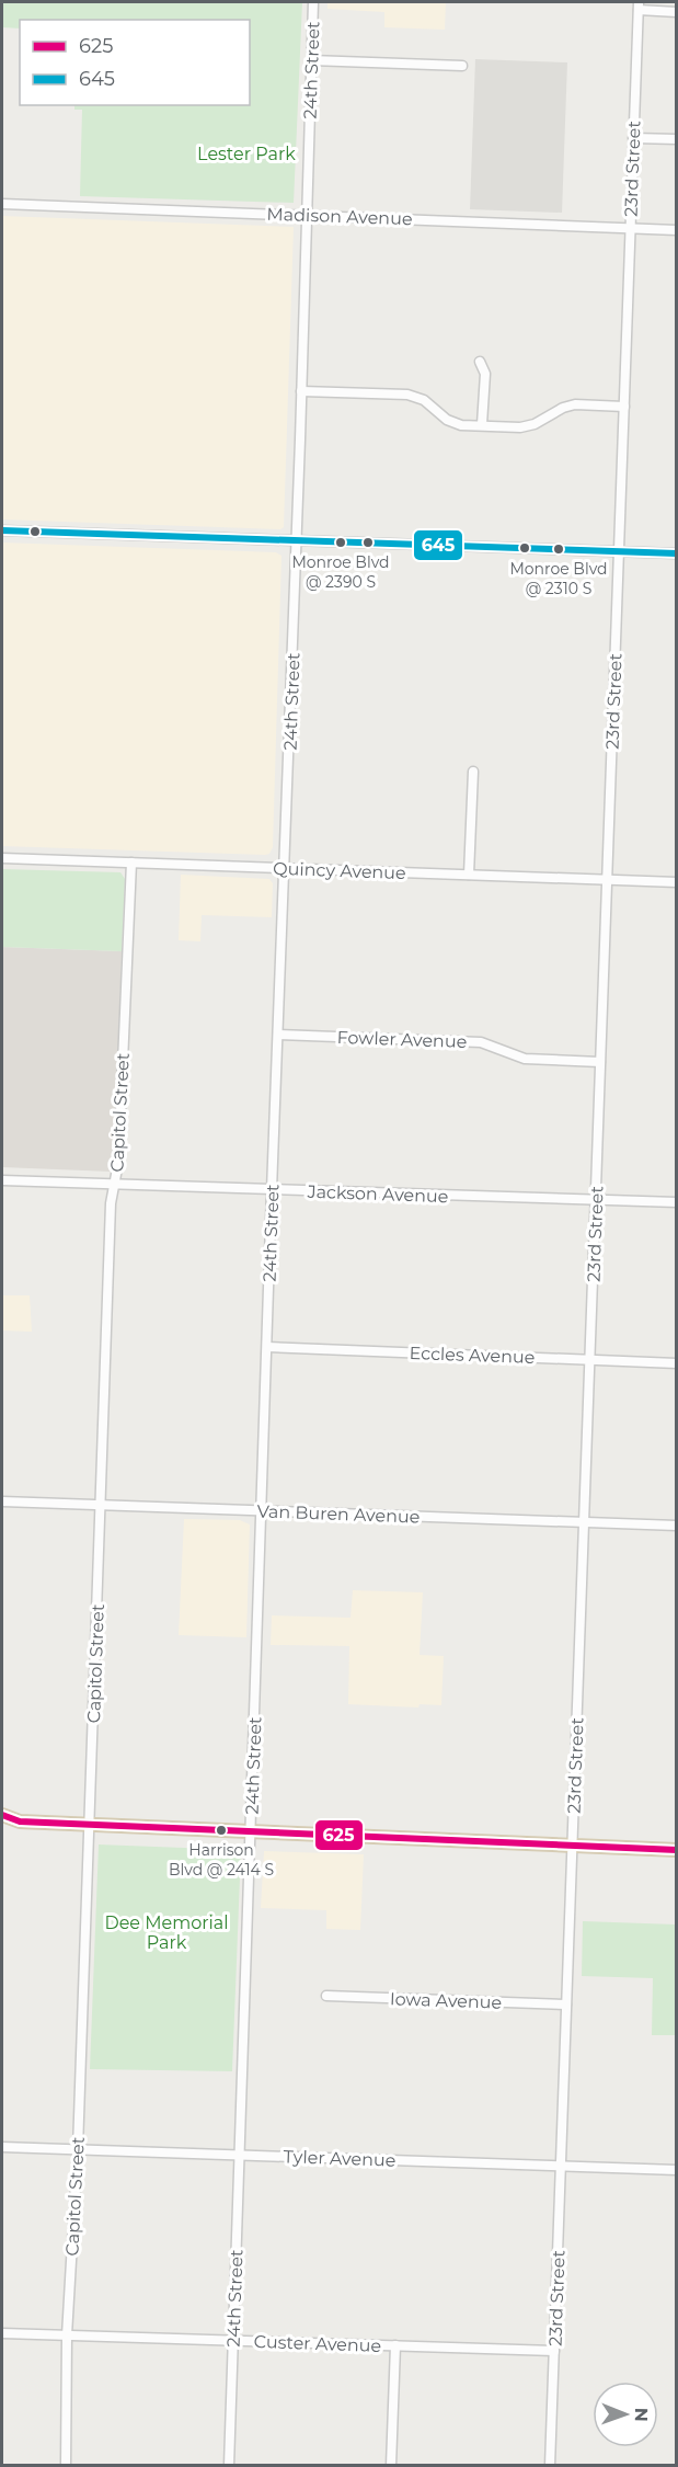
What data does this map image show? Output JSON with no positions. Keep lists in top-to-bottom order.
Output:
{
  "streets": {
    "street": [
      "24th Street",
      "23rd Street",
      "Madison Avenue",
      "Quincy Avenue",
      "Fowler Avenue",
      "Capitol Street",
      "Jackson Avenue",
      "Eccles Avenue",
      "Van Buren Avenue",
      "Iowa Avenue",
      "Tyler Avenue",
      "Custer Avenue"
    ]
  },
  "crossings": [
    ["24th Street", "Madison Avenue"],
    ["24th Street", "Quincy Avenue"],
    ["24th Street", "Fowler Avenue"],
    ["24th Street", "Jackson Avenue"],
    ["24th Street", "Eccles Avenue"],
    ["24th Street", "Van Buren Avenue"],
    ["24th Street", "Tyler Avenue"],
    ["24th Street", "Custer Avenue"],
    ["23rd Street", "Madison Avenue"],
    ["23rd Street", "Quincy Avenue"],
    ["23rd Street", "Fowler Avenue"],
    ["23rd Street", "Jackson Avenue"],
    ["23rd Street", "Eccles Avenue"],
    ["23rd Street", "Van Buren Avenue"],
    ["23rd Street", "Iowa Avenue"],
    ["23rd Street", "Tyler Avenue"],
    ["23rd Street", "Custer Avenue"],
    ["Quincy Avenue", "Capitol Street"],
    ["Capitol Street", "Jackson Avenue"],
    ["Capitol Street", "Van Buren Avenue"],
    ["Capitol Street", "Tyler Avenue"],
    ["Capitol Street", "Custer Avenue"]
  ],
  "parks": ["Lester Park", "Dee Memorial Park"],
  "places": ["Monroe Blvd @ 2390 S", "Monroe Blvd @ 2310 S", "Harrison Blvd @ 2414 S"],
  "lines": ["transit line 645", "transit line 625"],
  "legend": ["625", "645"],
  "north": "right"
}
